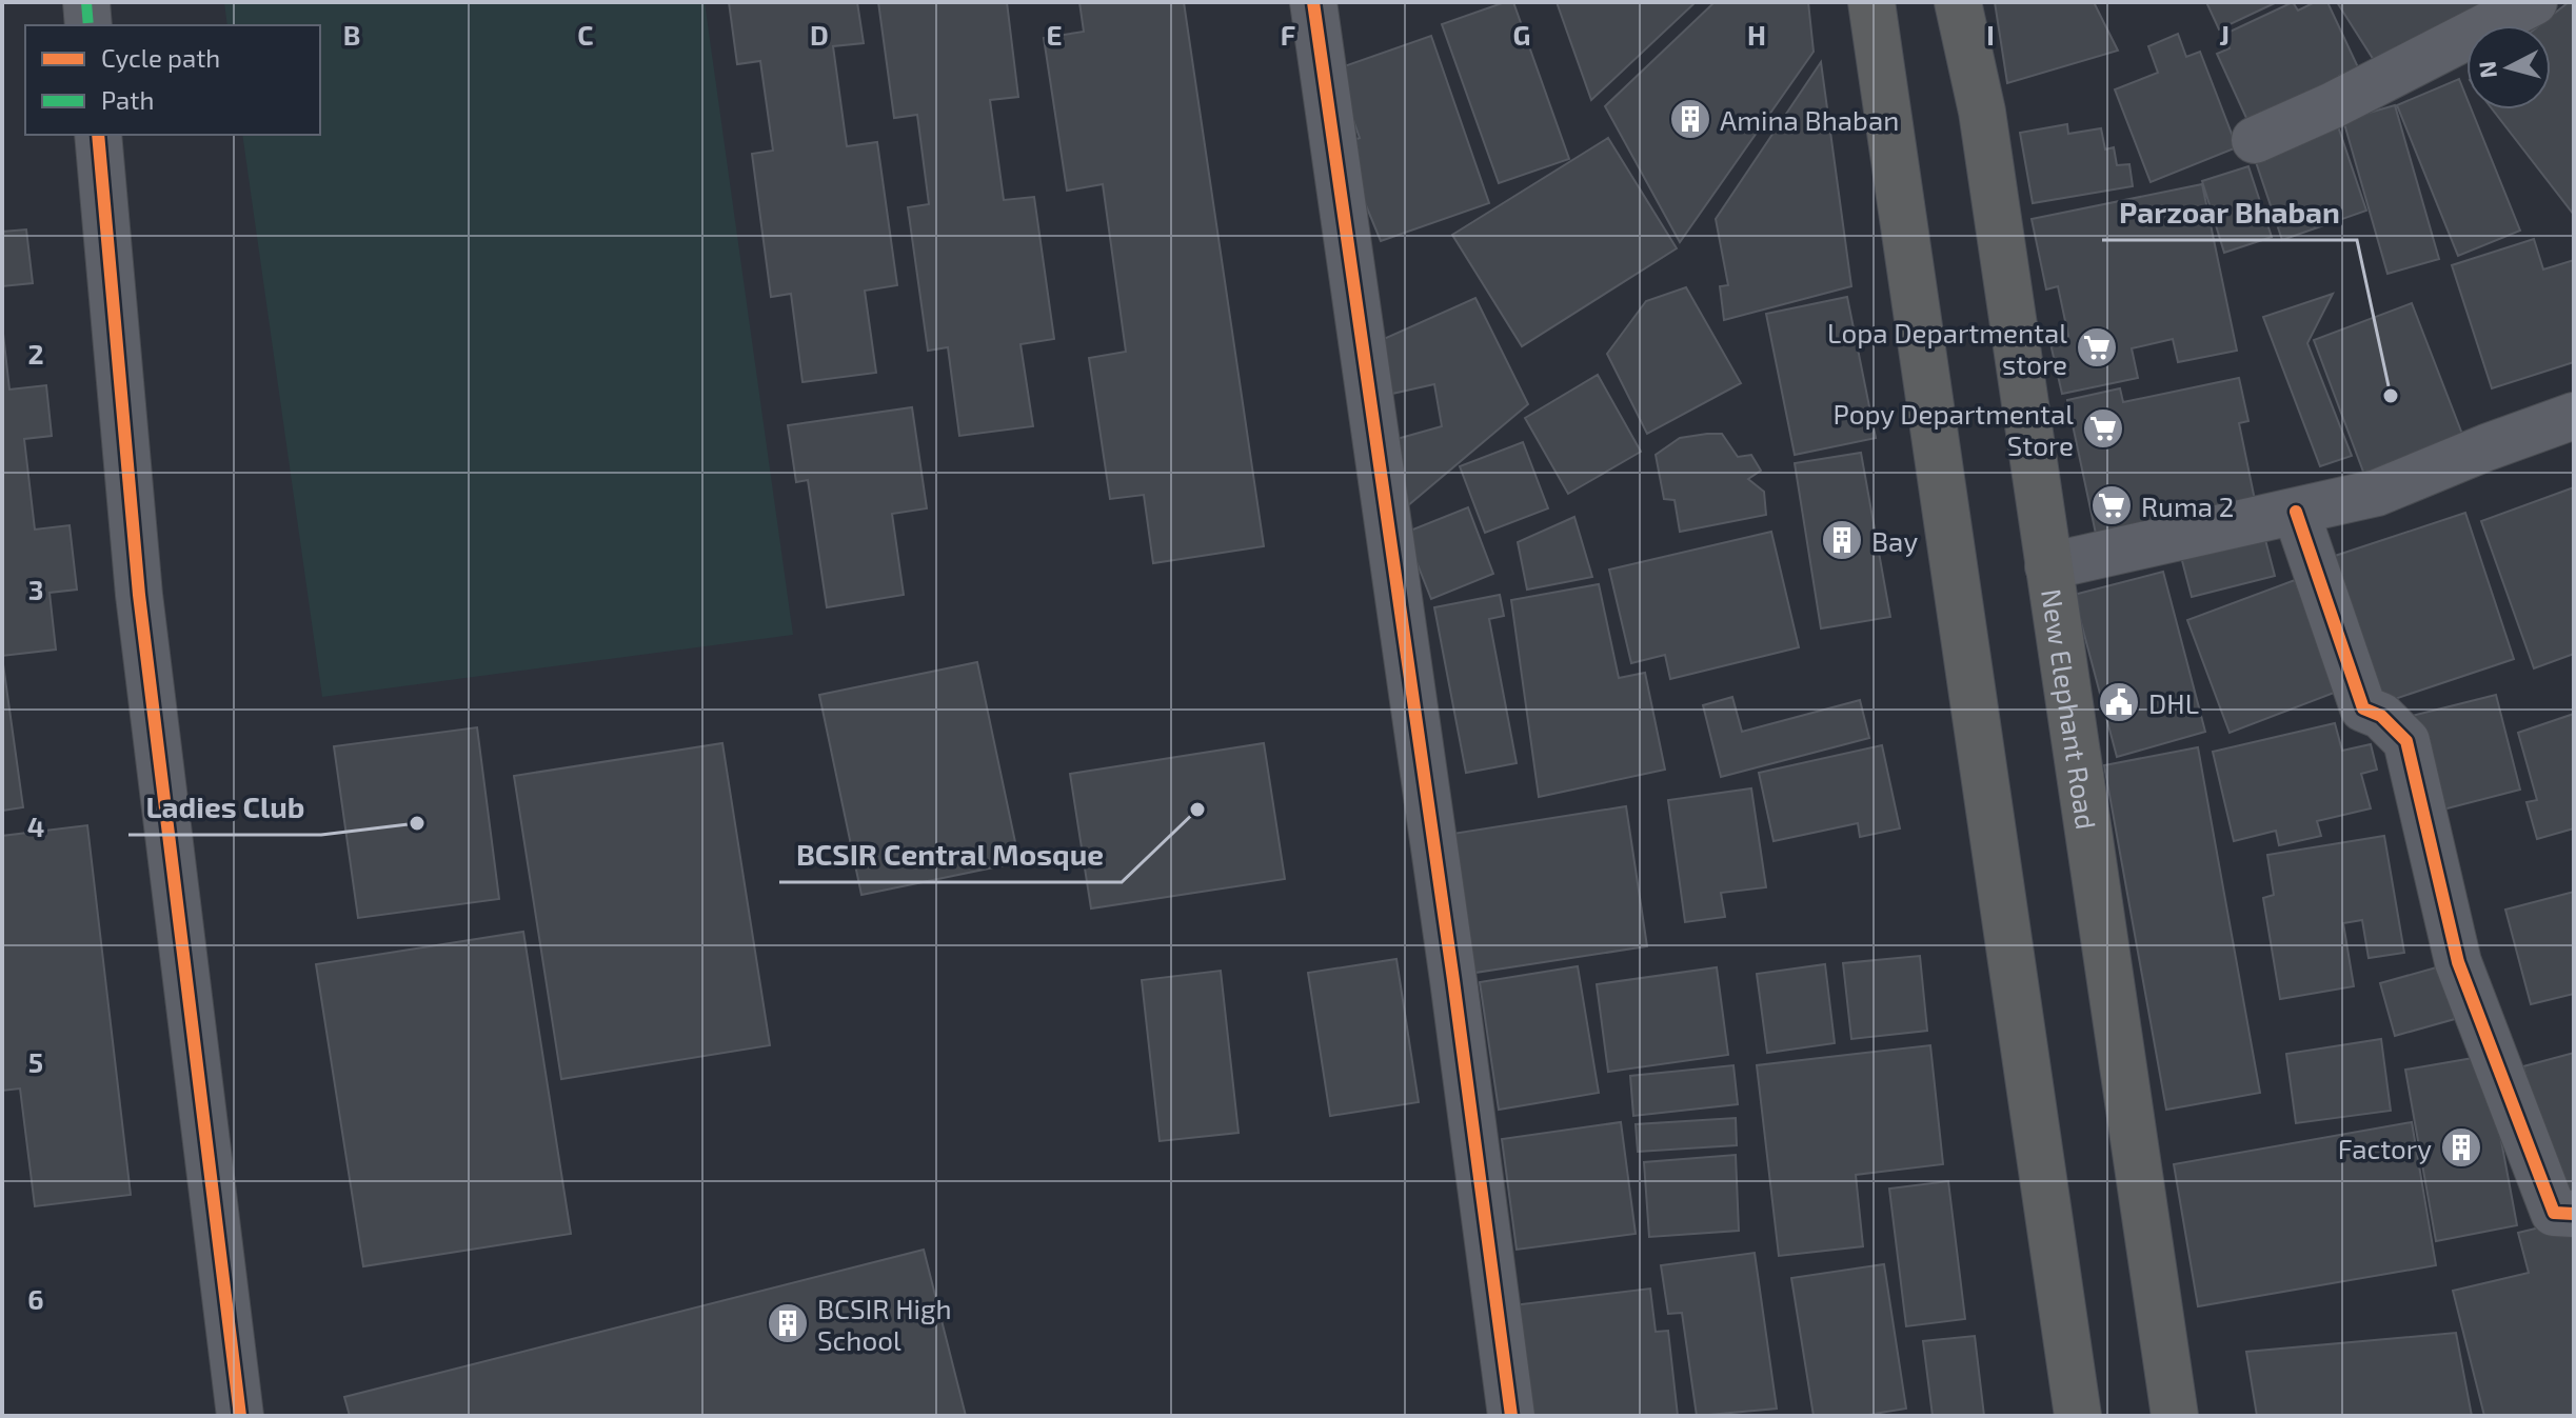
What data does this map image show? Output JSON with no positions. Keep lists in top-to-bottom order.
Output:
{
  "streets": {
    "highway": ["New Elephant Road"]
  },
  "places": {
    "building": [
      "Amina Bhaban",
      "Bay",
      "Factory",
      "BCSIR High School"
    ],
    "supermarket": ["Lopa Departmental store", "Popy Departmental Store", "Ruma 2"],
    "other": ["Parzoar Bhaban", "BCSIR Central Mosque", "Ladies Club"],
    "public building": ["DHL"]
  },
  "legend": ["Cycle path", "Path"],
  "north": "left",
  "grid": {
    "columns": [
      "B",
      "C",
      "D",
      "E",
      "F",
      "G",
      "H",
      "I",
      "J"
    ],
    "rows": [
      "2",
      "3",
      "4",
      "5",
      "6"
    ]
  }
}
